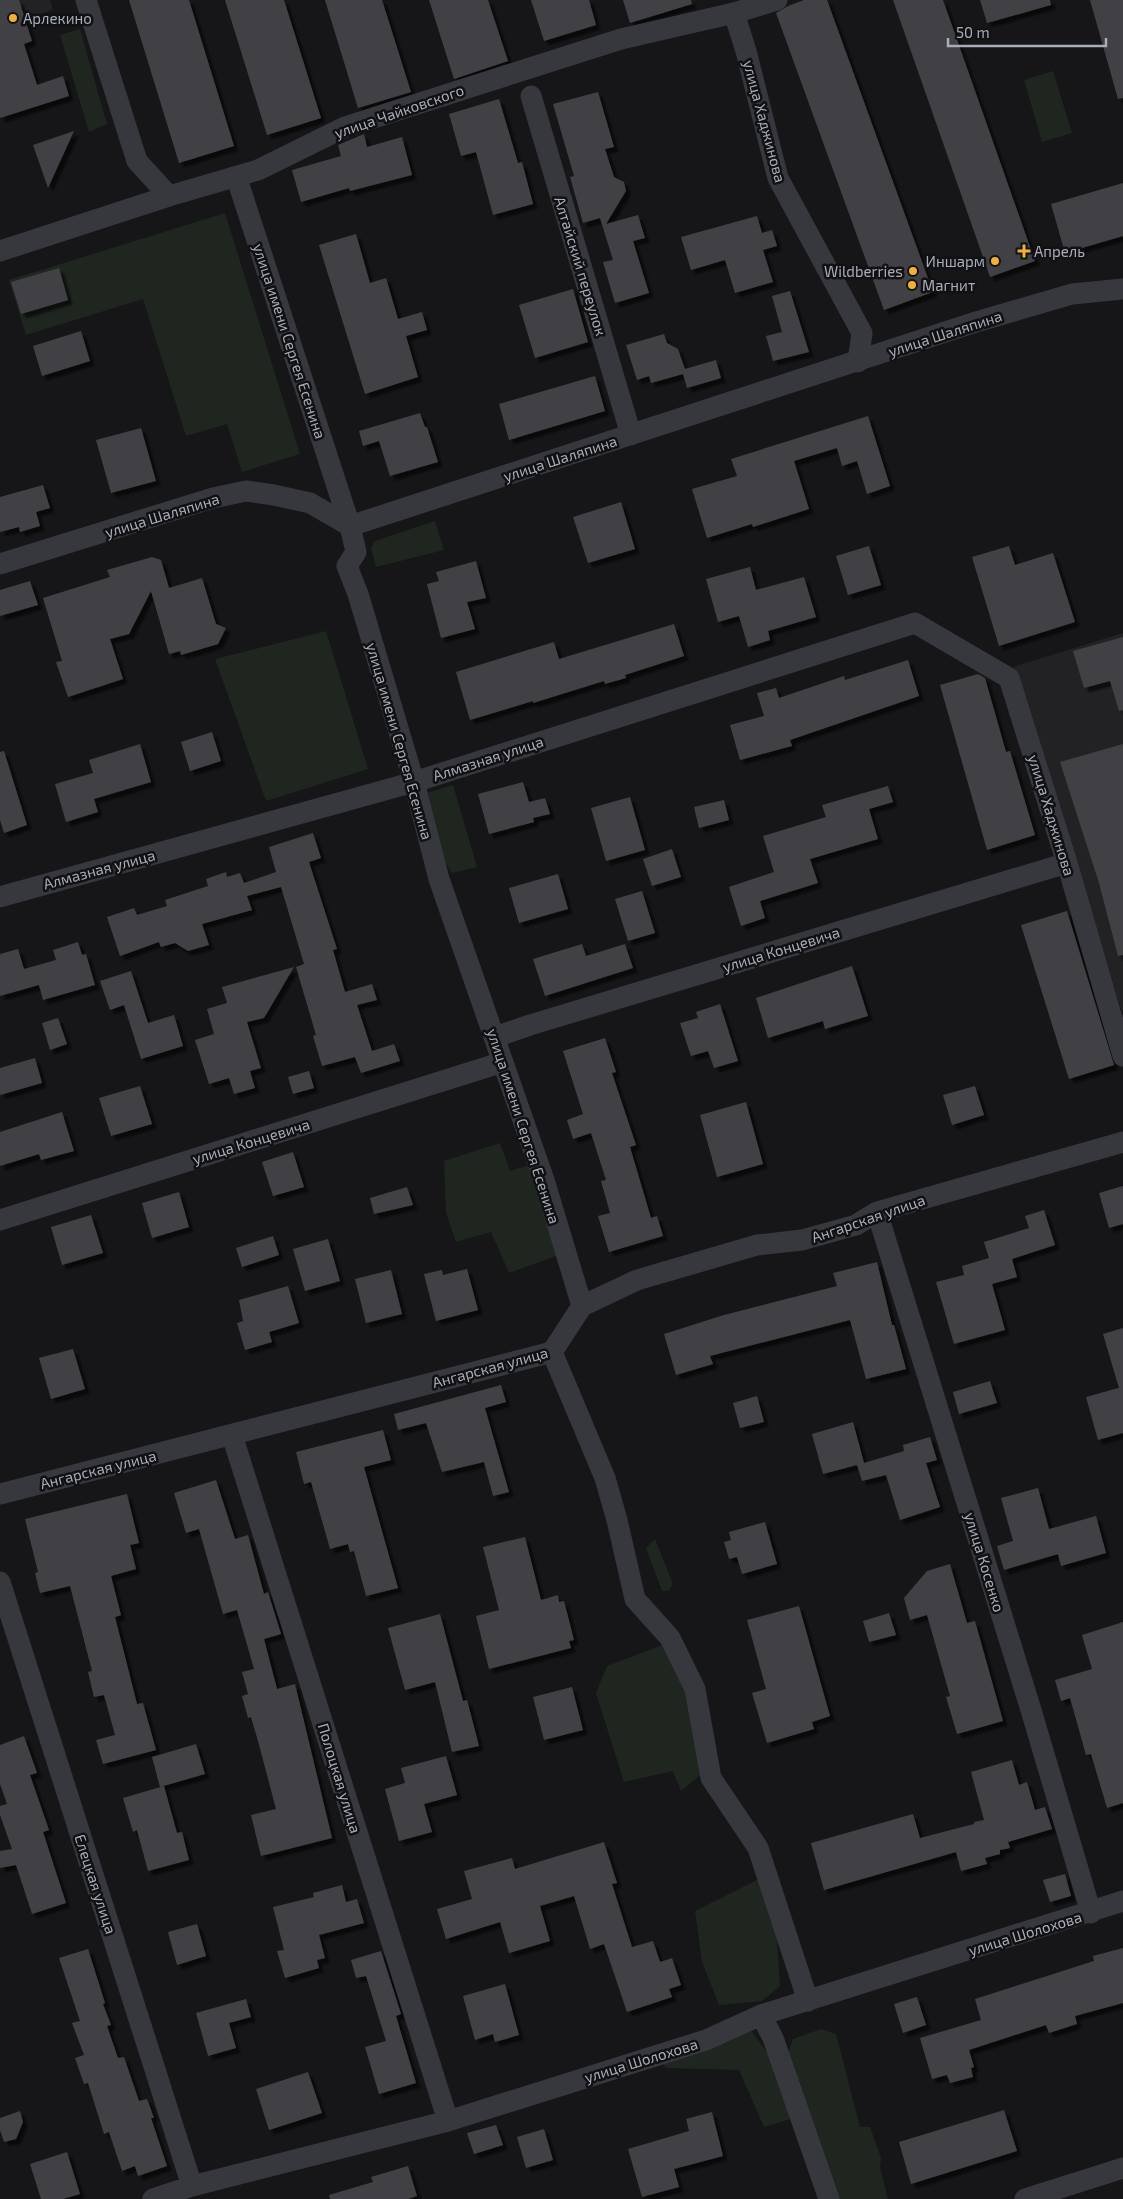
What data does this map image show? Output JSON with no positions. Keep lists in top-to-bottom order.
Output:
{
  "streets": {
    "street": [
      "улица Чайковского",
      "улица Хаджинова",
      "Алтайский переулок",
      "улица Шаляпина",
      "улица имени Сергея Есенина",
      "Алмазная улица",
      "улица Концевича",
      "Ангарская улица",
      "улица Косенко",
      "Полоцкая улица",
      "Елецкая улица",
      "улица Шолохова"
    ]
  },
  "crossings": [
    ["улица Чайковского", "улица Хаджинова"],
    ["улица Чайковского", "улица имени Сергея Есенина"],
    ["улица Хаджинова", "улица Шаляпина"],
    ["улица Хаджинова", "Алмазная улица"],
    ["улица Хаджинова", "улица Концевича"],
    ["Алтайский переулок", "улица Шаляпина"],
    ["улица Шаляпина", "улица имени Сергея Есенина"],
    ["улица имени Сергея Есенина", "Алмазная улица"],
    ["улица имени Сергея Есенина", "улица Концевича"],
    ["улица имени Сергея Есенина", "Ангарская улица"],
    ["Ангарская улица", "улица Косенко"],
    ["Ангарская улица", "Полоцкая улица"],
    ["улица Косенко", "улица Шолохова"],
    ["Полоцкая улица", "улица Шолохова"],
    ["Елецкая улица", "улица Шолохова"]
  ],
  "places": {
    "other": [
      "Арлекино",
      "Иншарм",
      "Wildberries",
      "Магнит"
    ],
    "health": ["Апрель"]
  },
  "scale_bar": "50 m"
}
